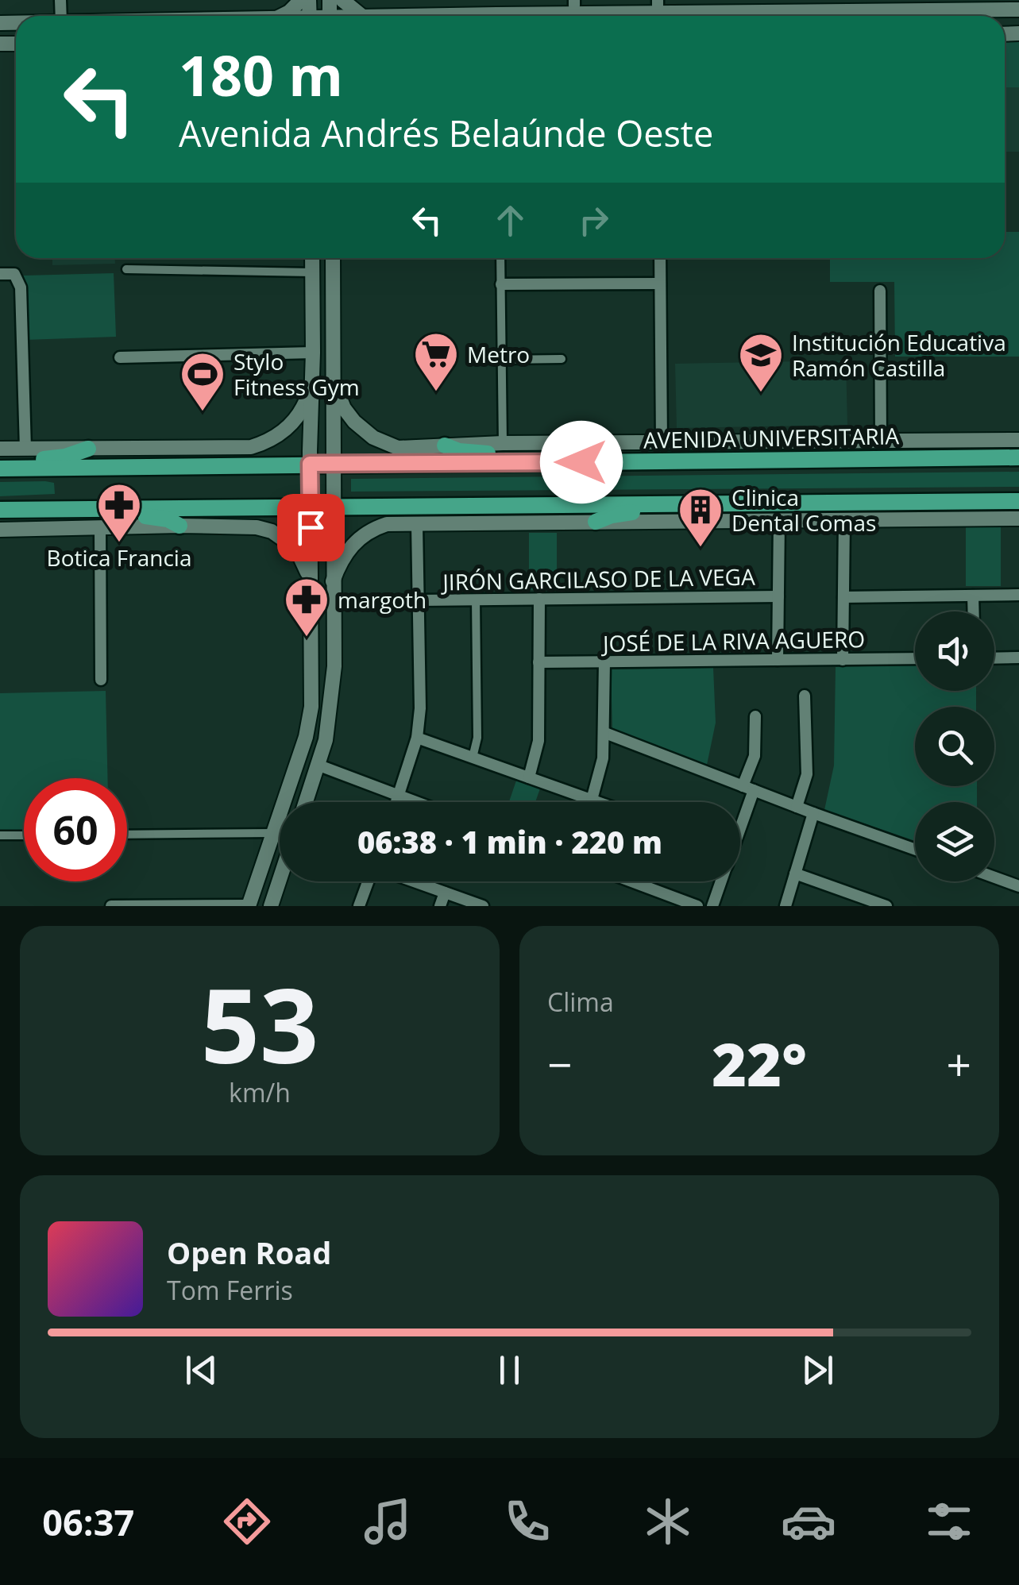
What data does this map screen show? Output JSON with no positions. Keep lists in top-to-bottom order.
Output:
{
  "streets": {
    "main road": ["AVENIDA UNIVERSITARIA"],
    "street": ["JIRÓN GARCILASO DE LA VEGA", "JOSÉ DE LA RIVA AGUERO"]
  },
  "places": {
    "supermarket": ["Metro"],
    "school or university": ["Institución Educativa Ramón Castilla"],
    "sports": ["Stylo Fitness Gym"],
    "pharmacy": ["Botica Francia", "margoth"],
    "building": ["Clinica Dental Comas"]
  },
  "page": {
    "turn": ["180 m", "Avenida Andrés Belaúnde Oeste"],
    "limit": "60",
    "trip": "06:38 · 1 min · 220 m",
    "tile": [
      ["53", "km/h"],
      "Clima"
    ],
    "heat": ["−", "22°", "+"],
    "song": ["Open Road", "Tom Ferris"],
    "tabs": "06:37"
  }
}
